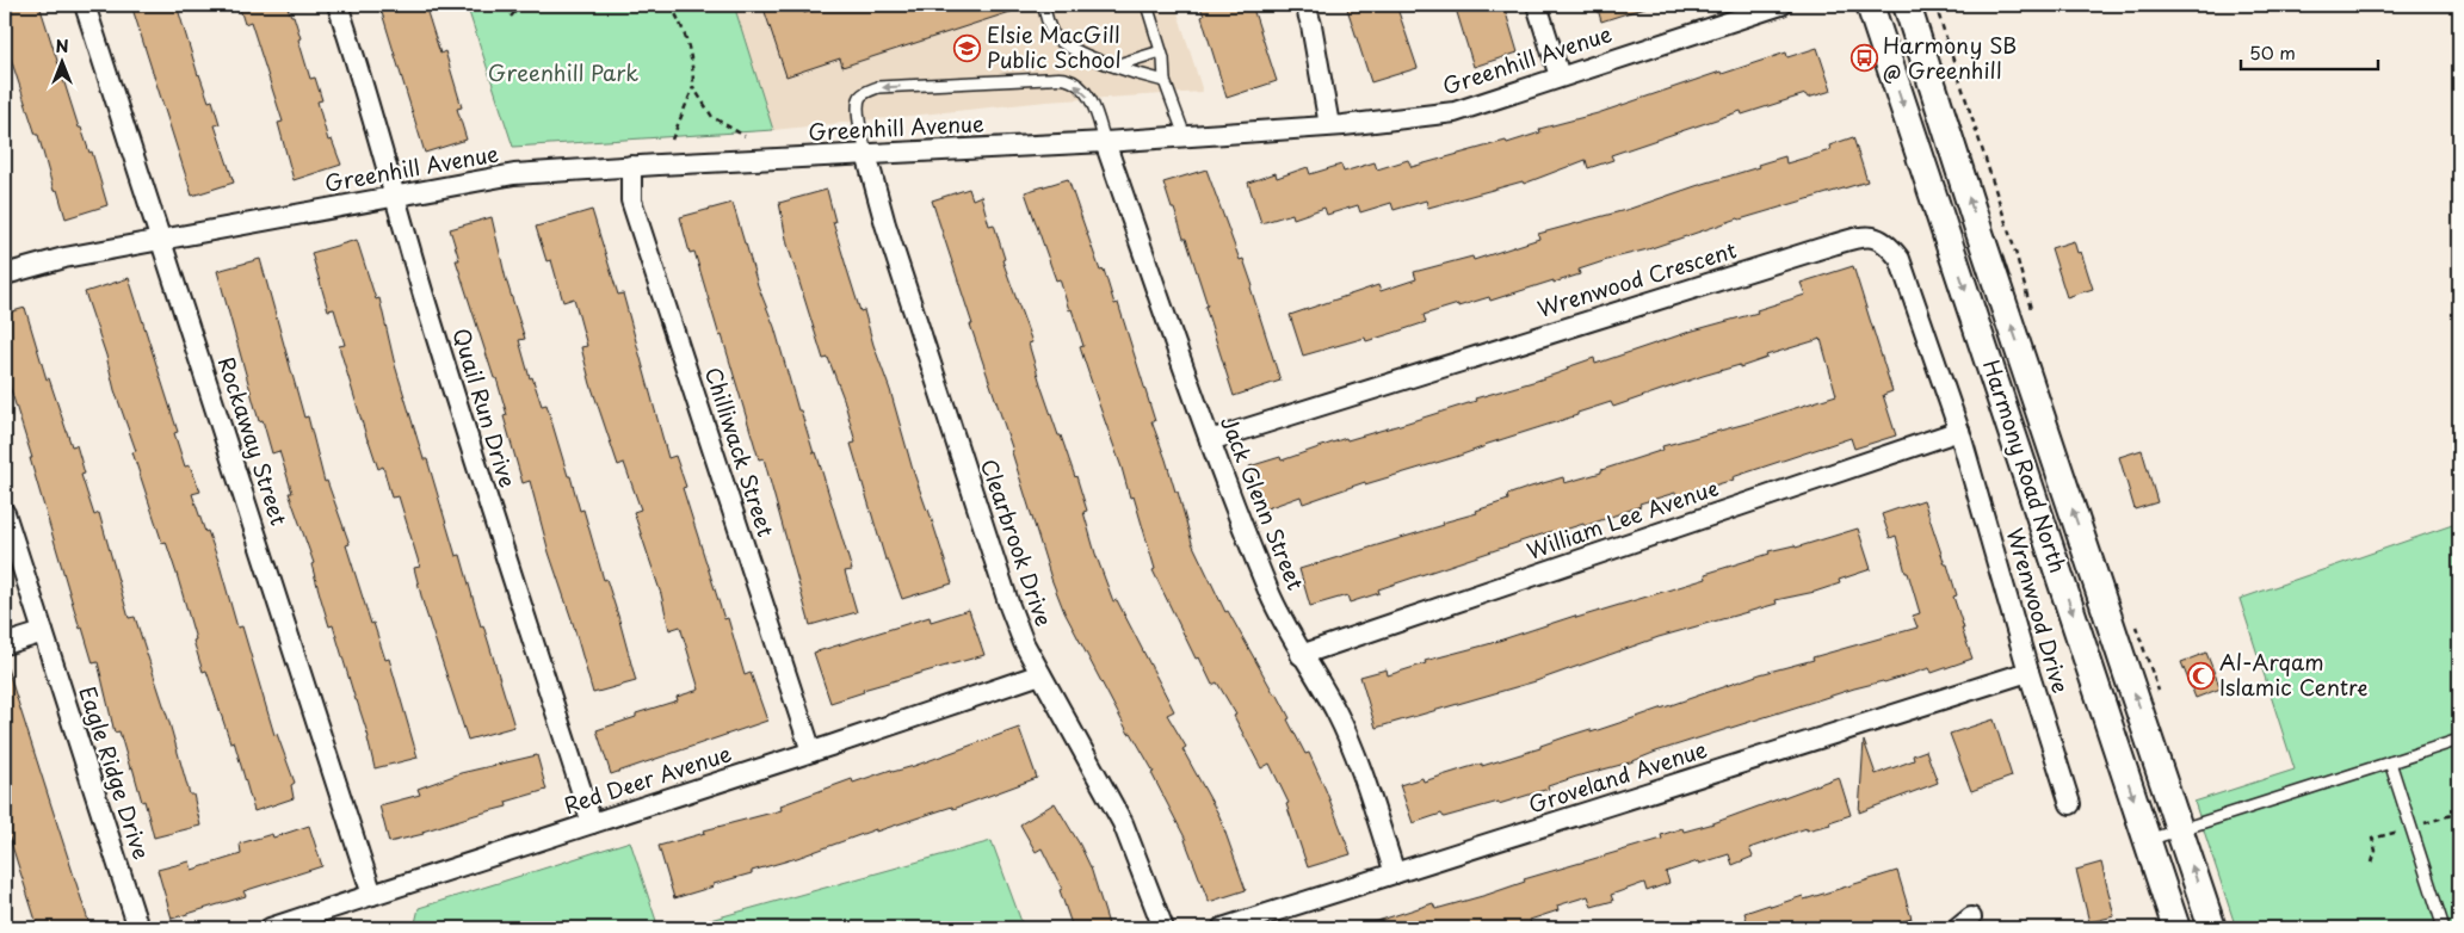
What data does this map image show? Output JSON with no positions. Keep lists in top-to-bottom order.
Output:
{
  "streets": {
    "main road": ["Harmony Road North"],
    "street": [
      "Greenhill Avenue",
      "Wrenwood Crescent",
      "Quail Run Drive",
      "Rockaway Street",
      "Chilliwack Street",
      "Jack Glenn Street",
      "William Lee Avenue",
      "Clearbrook Drive",
      "Wrenwood Drive",
      "Eagle Ridge Drive",
      "Groveland Avenue",
      "Red Deer Avenue"
    ]
  },
  "crossings": [
    ["Greenhill Avenue", "Quail Run Drive"],
    ["Greenhill Avenue", "Rockaway Street"],
    ["Greenhill Avenue", "Chilliwack Street"],
    ["Greenhill Avenue", "Jack Glenn Street"],
    ["Greenhill Avenue", "Clearbrook Drive"],
    ["Wrenwood Crescent", "Jack Glenn Street"],
    ["Wrenwood Crescent", "William Lee Avenue"],
    ["Wrenwood Crescent", "Wrenwood Drive"],
    ["Quail Run Drive", "Red Deer Avenue"],
    ["Rockaway Street", "Red Deer Avenue"],
    ["Chilliwack Street", "Red Deer Avenue"],
    ["Jack Glenn Street", "William Lee Avenue"],
    ["Jack Glenn Street", "Groveland Avenue"],
    ["William Lee Avenue", "Wrenwood Drive"],
    ["Clearbrook Drive", "Red Deer Avenue"],
    ["Wrenwood Drive", "Groveland Avenue"]
  ],
  "parks": ["Greenhill Park"],
  "places": {
    "school or university": ["Elsie MacGill Public School"],
    "bus stop": ["Harmony SB @ Greenhill"],
    "mosque": ["Al-Arqam Islamic Centre"]
  },
  "scale_bar": "50 m",
  "north": "top"
}
